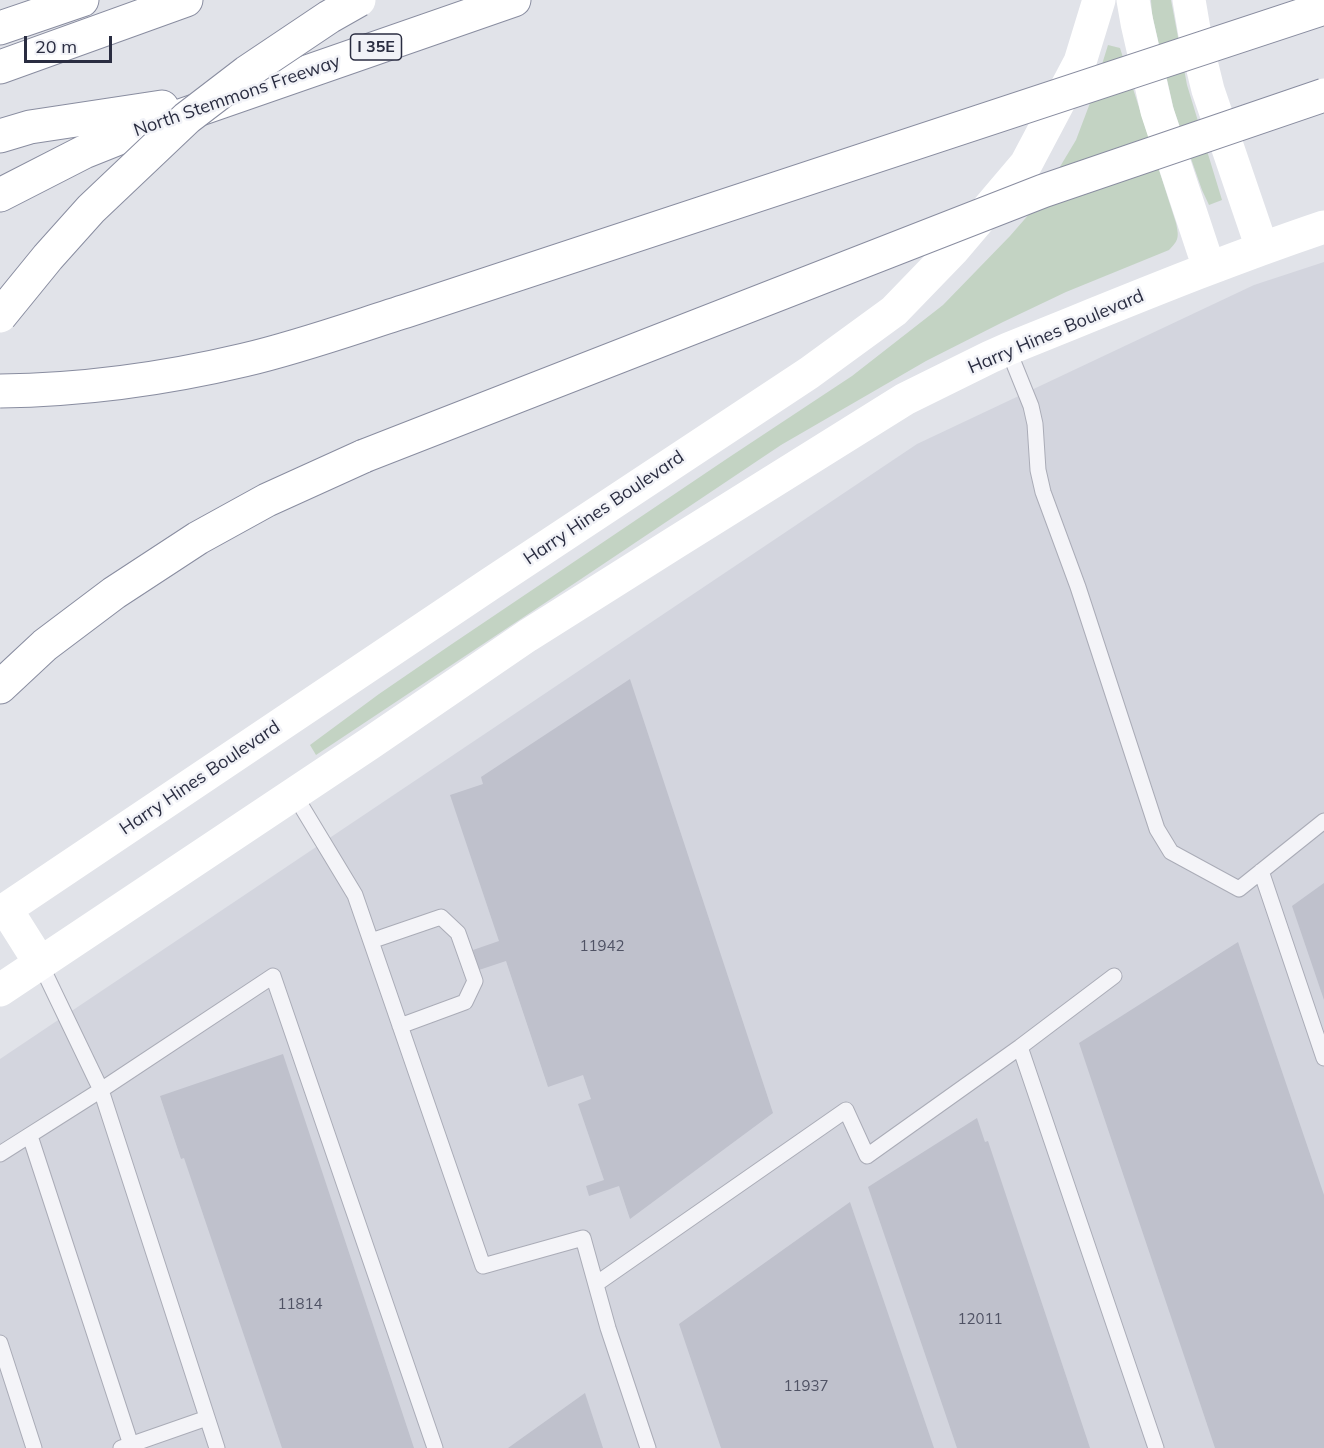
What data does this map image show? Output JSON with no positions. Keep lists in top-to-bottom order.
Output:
{
  "streets": {
    "main road": ["I 35E", "North Stemmons Freeway", "Harry Hines Boulevard"]
  },
  "house_numbers": [
    "11942",
    "11814",
    "12011",
    "11937"
  ],
  "scale_bar": "20 m"
}
